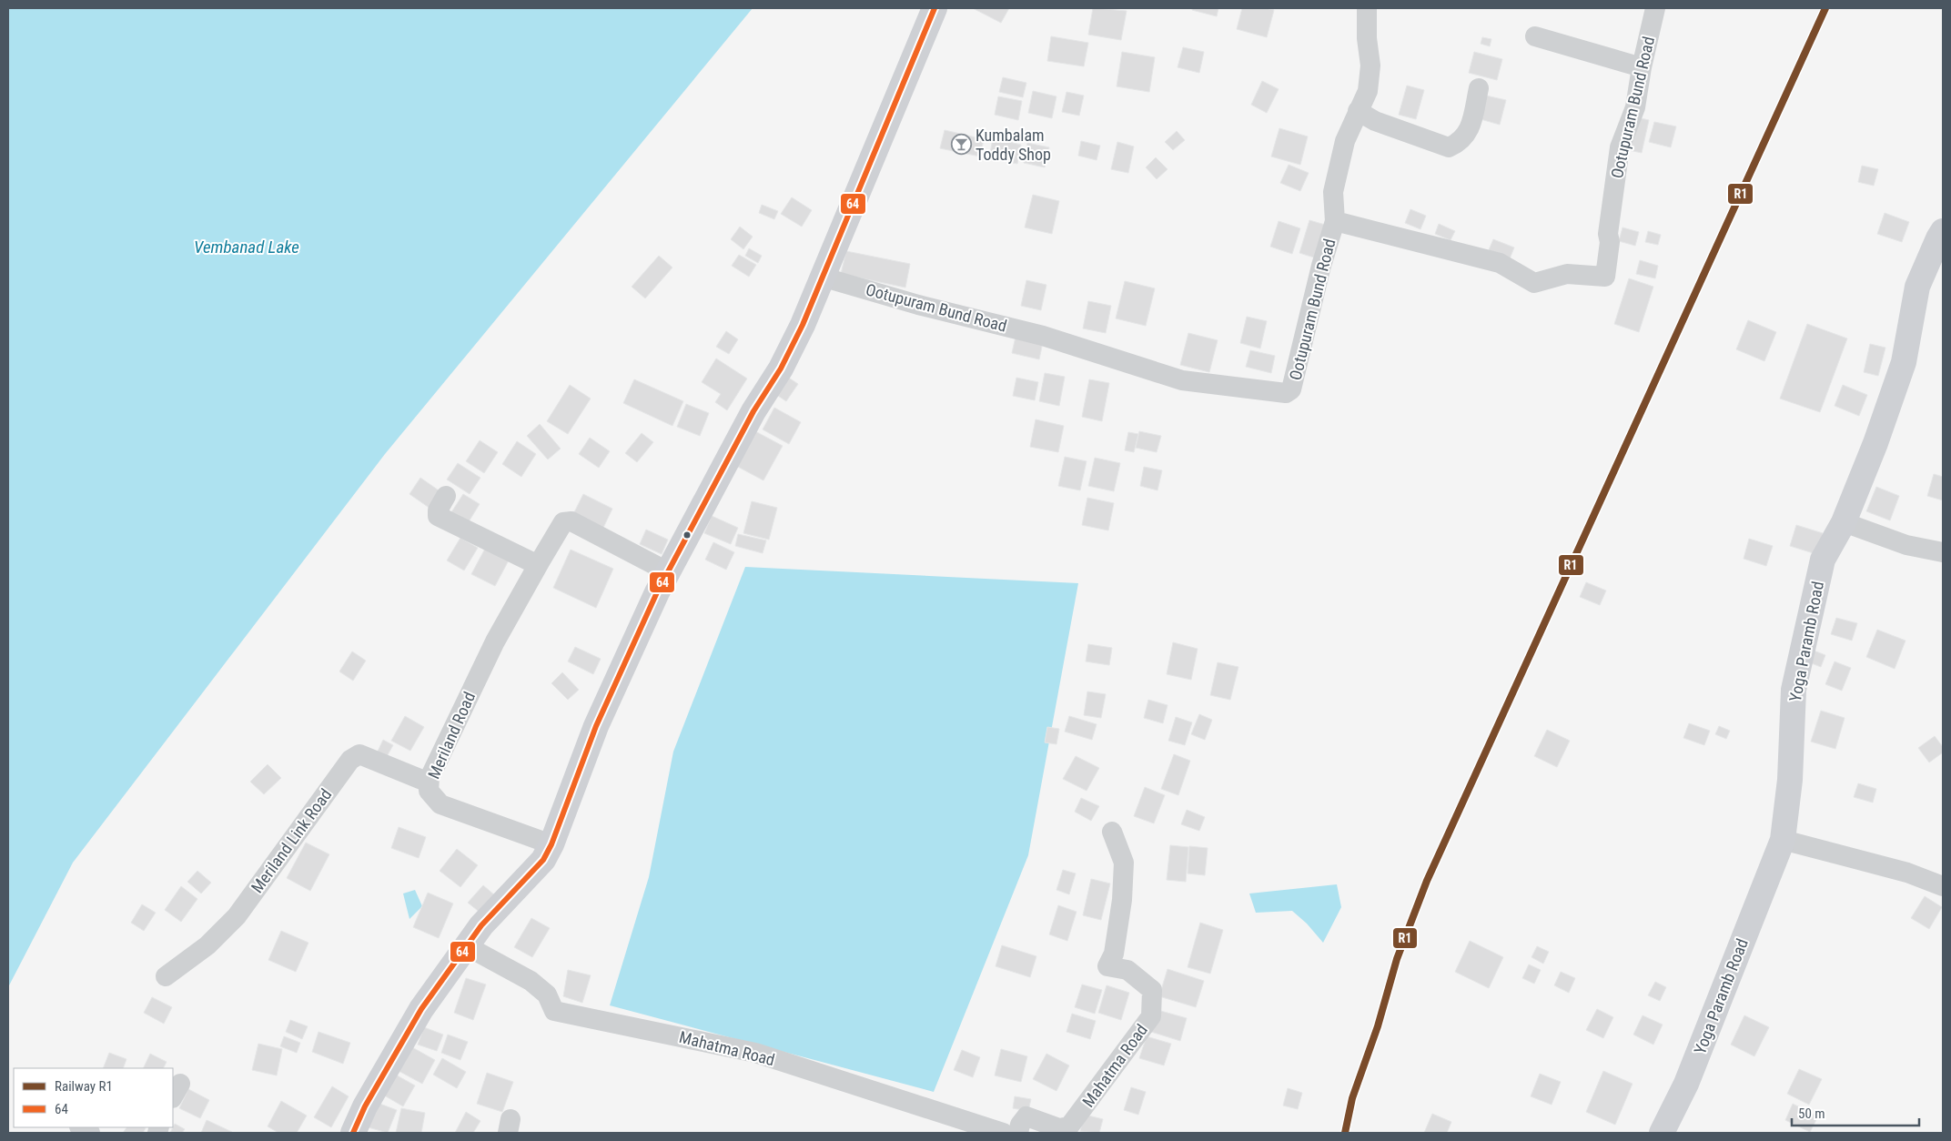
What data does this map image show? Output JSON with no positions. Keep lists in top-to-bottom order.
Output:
{
  "streets": {
    "main road": ["Yoga Paramb Road"],
    "street": [
      "Ootupuram Bund Road",
      "Meriland Road",
      "Meriland Link Road",
      "Mahatma Road"
    ]
  },
  "crossings": [
    ["Meriland Road", "Meriland Link Road"]
  ],
  "water": ["Vembanad Lake"],
  "places": {
    "bar": ["Kumbalam Toddy Shop"]
  },
  "lines": ["rail line R1", "transit line 64"],
  "legend": ["Railway R1", "64"],
  "scale_bar": "50 m"
}
